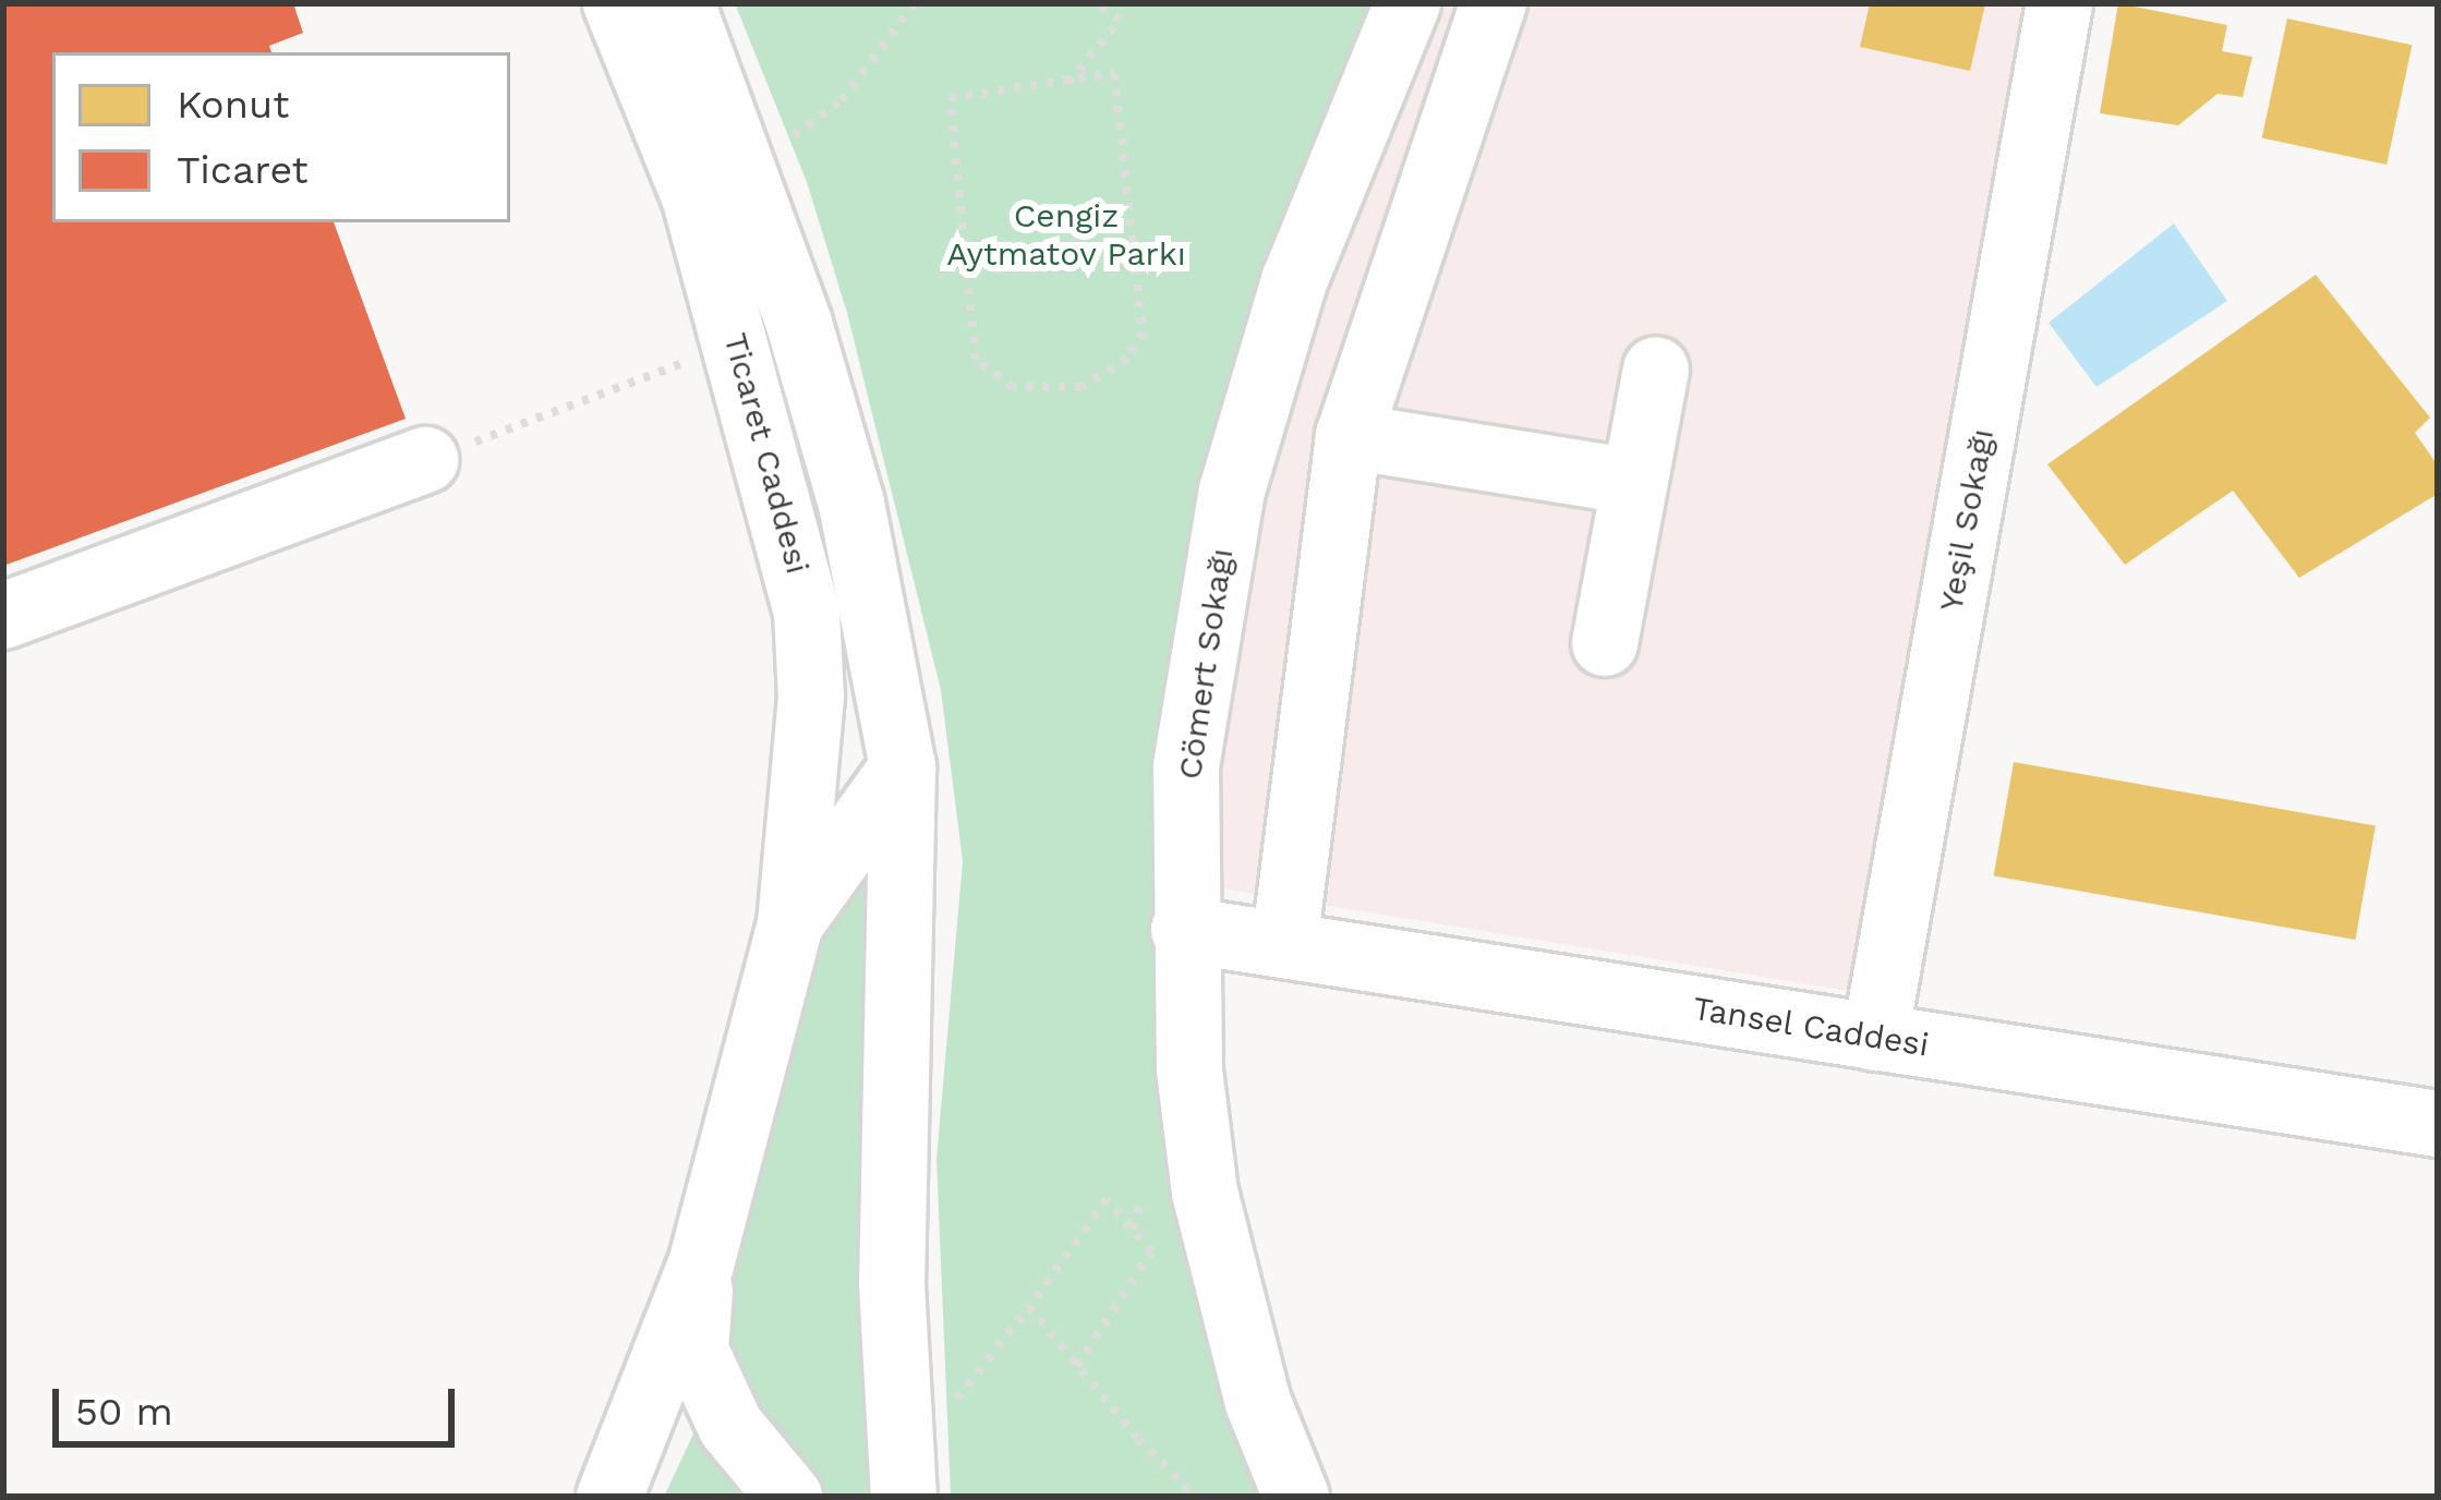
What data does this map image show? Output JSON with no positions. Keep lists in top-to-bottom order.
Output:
{
  "streets": {
    "street": [
      "Ticaret Caddesi",
      "Yeşil Sokağı",
      "Cömert Sokağı",
      "Tansel Caddesi"
    ]
  },
  "crossings": [
    ["Yeşil Sokağı", "Tansel Caddesi"],
    ["Cömert Sokağı", "Tansel Caddesi"]
  ],
  "parks": ["Cengiz Aytmatov Parkı"],
  "legend": ["Konut", "Ticaret"],
  "scale_bar": "50 m"
}
